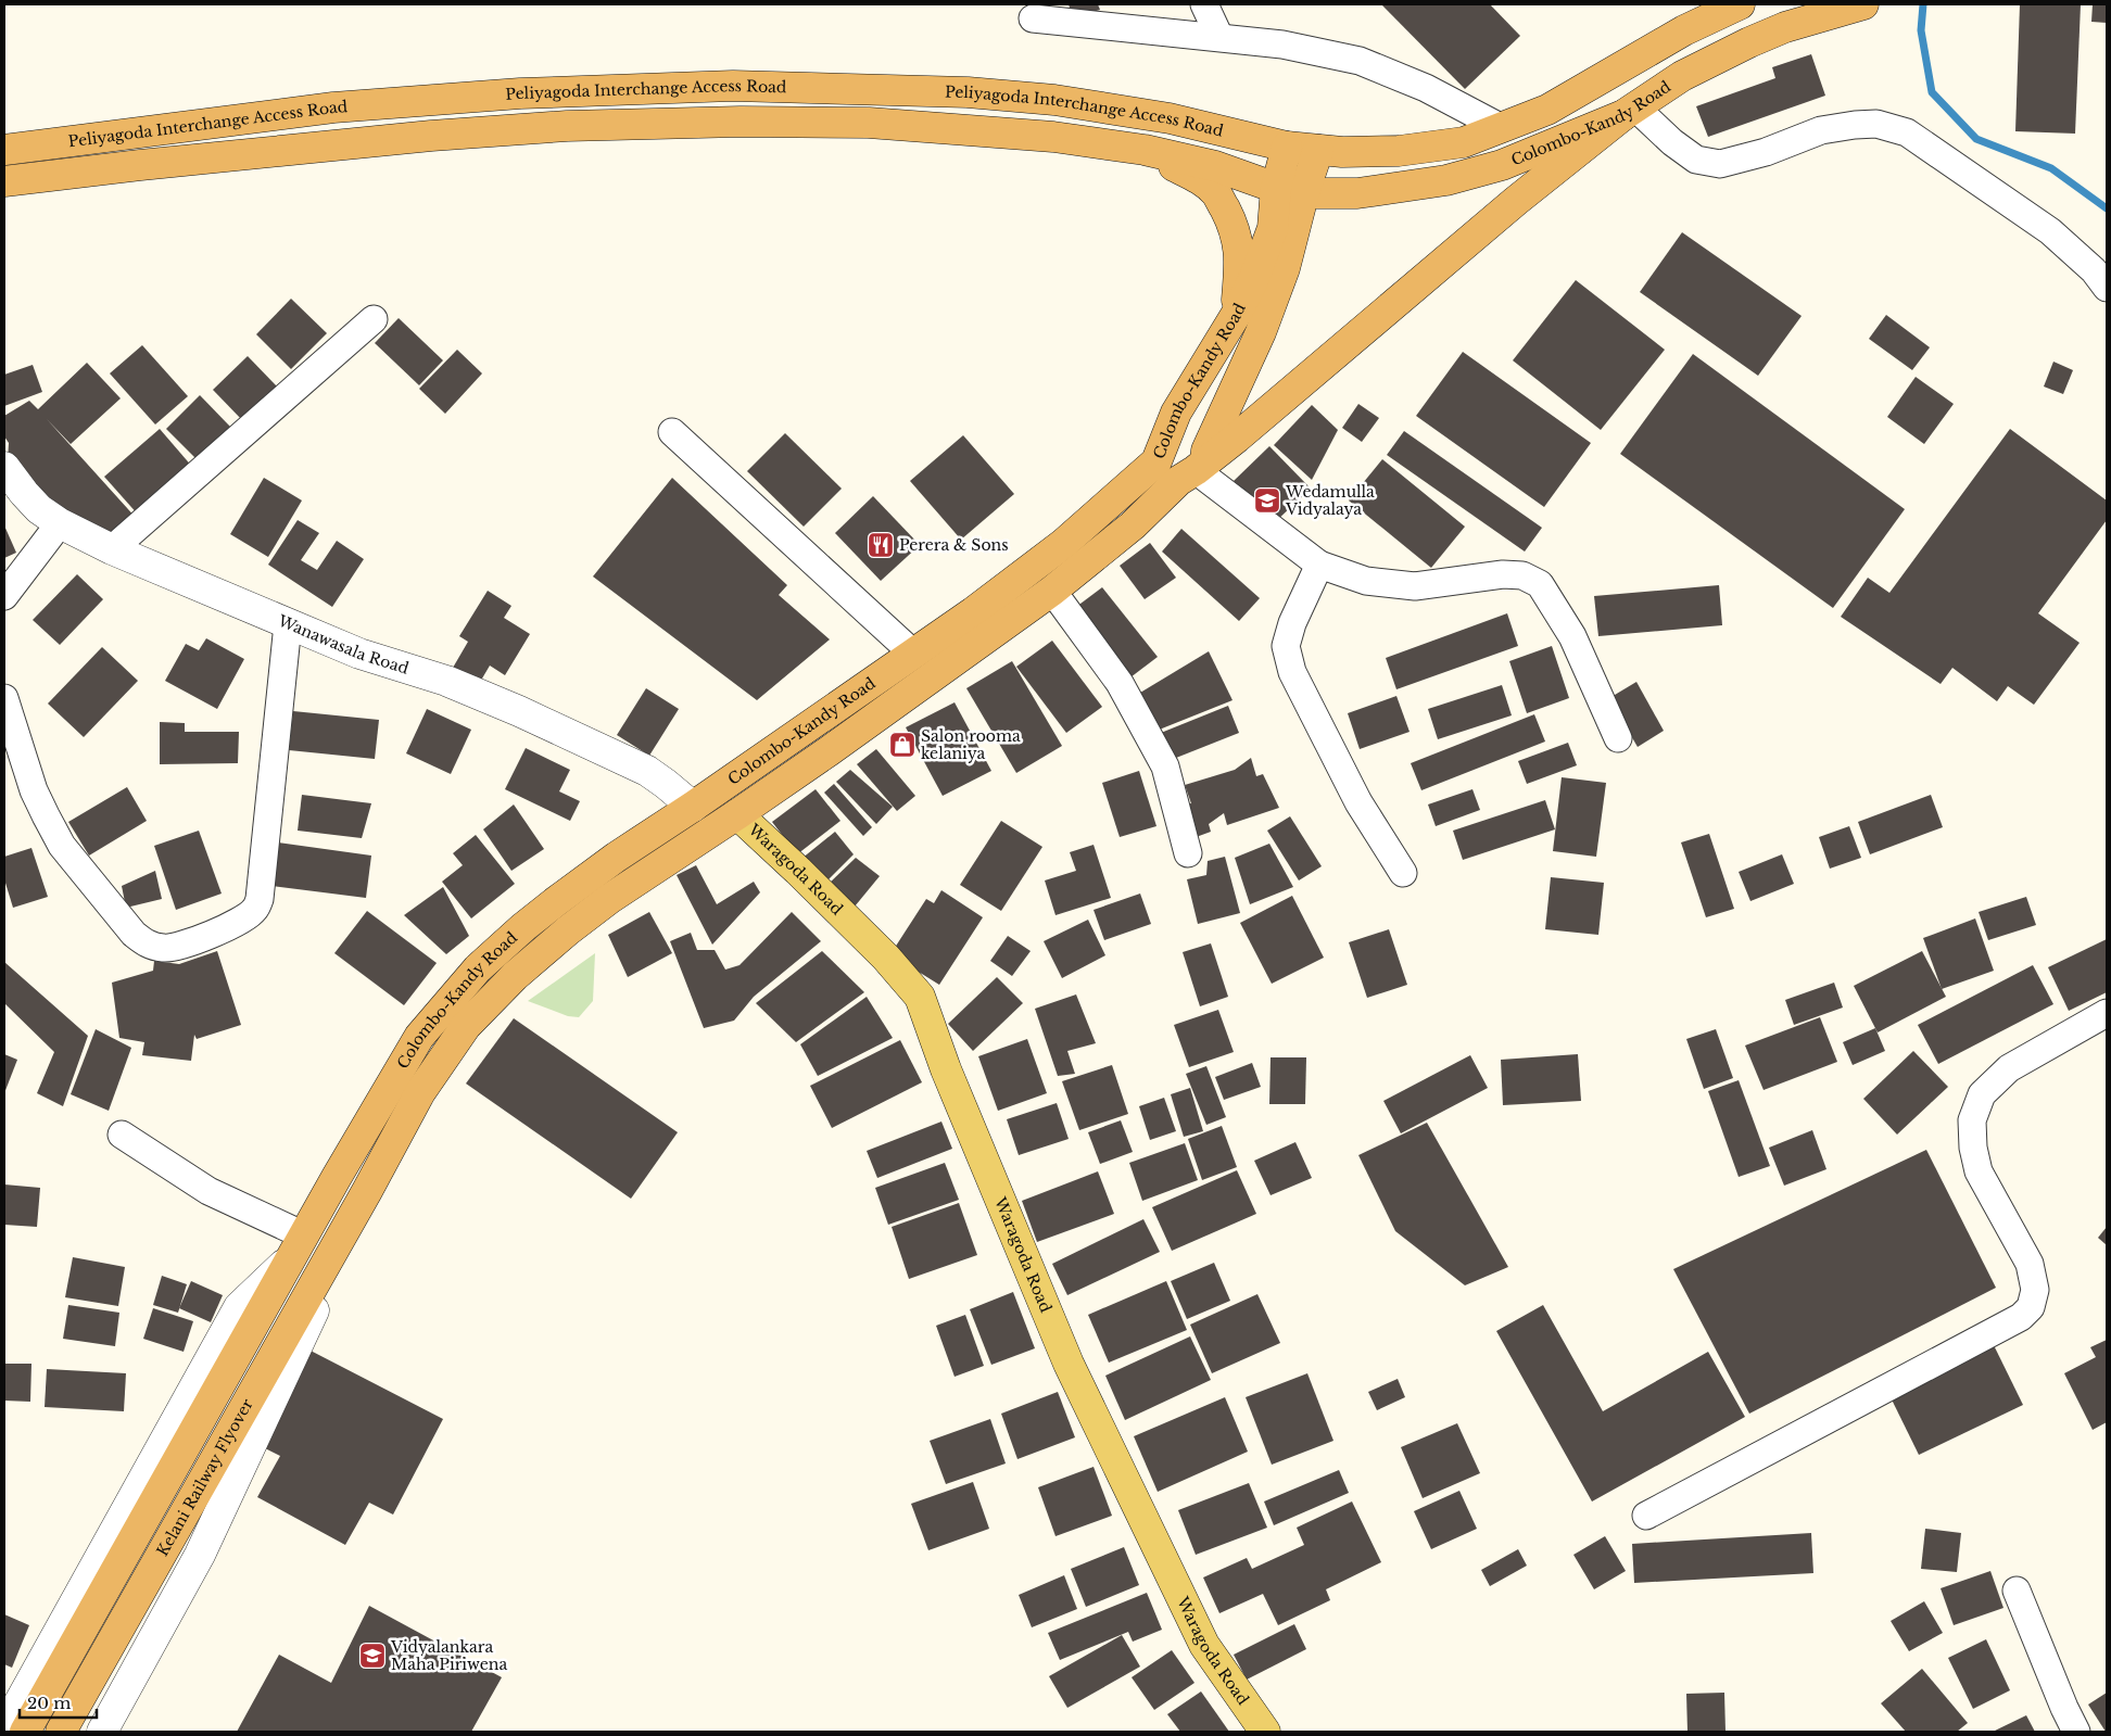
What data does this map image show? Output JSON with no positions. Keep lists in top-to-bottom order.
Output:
{
  "streets": {
    "highway": ["Peliyagoda Interchange Access Road", "Colombo-Kandy Road", "Kelani Railway Flyover"],
    "main road": ["Waragoda Road"],
    "street": ["Wanawasala Road"]
  },
  "crossings": [
    ["Peliyagoda Interchange Access Road", "Colombo-Kandy Road"],
    ["Colombo-Kandy Road", "Wanawasala Road"],
    ["Colombo-Kandy Road", "Waragoda Road"],
    ["Colombo-Kandy Road", "Kelani Railway Flyover"]
  ],
  "places": {
    "school or university": ["Wedamulla Vidyalaya", "Vidyalankara Maha Piriwena"],
    "restaurant": ["Perera & Sons"],
    "shop": ["Salon rooma kelaniya"]
  },
  "scale_bar": "20 m"
}
